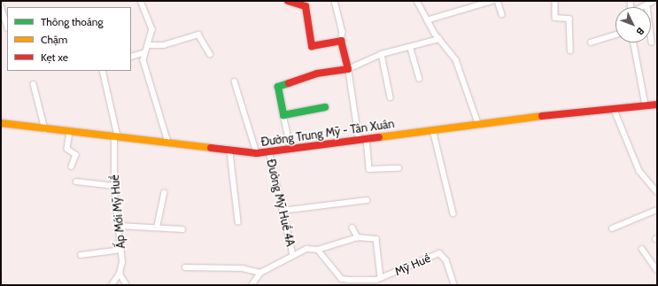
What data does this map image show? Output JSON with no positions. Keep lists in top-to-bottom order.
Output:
{
  "streets": {
    "street": [
      "Đường Trung Mỹ - Tân Xuân",
      "Đường Mỹ Huề 4A",
      "Ấp Mới Mỹ Huề",
      "Mỹ Huề"
    ]
  },
  "crossings": [
    ["Đường Trung Mỹ - Tân Xuân", "Đường Mỹ Huề 4A"],
    ["Đường Trung Mỹ - Tân Xuân", "Ấp Mới Mỹ Huề"]
  ],
  "legend": ["Thông thoáng", "Chậm", "Kẹt xe"],
  "north": "bottom right"
}
